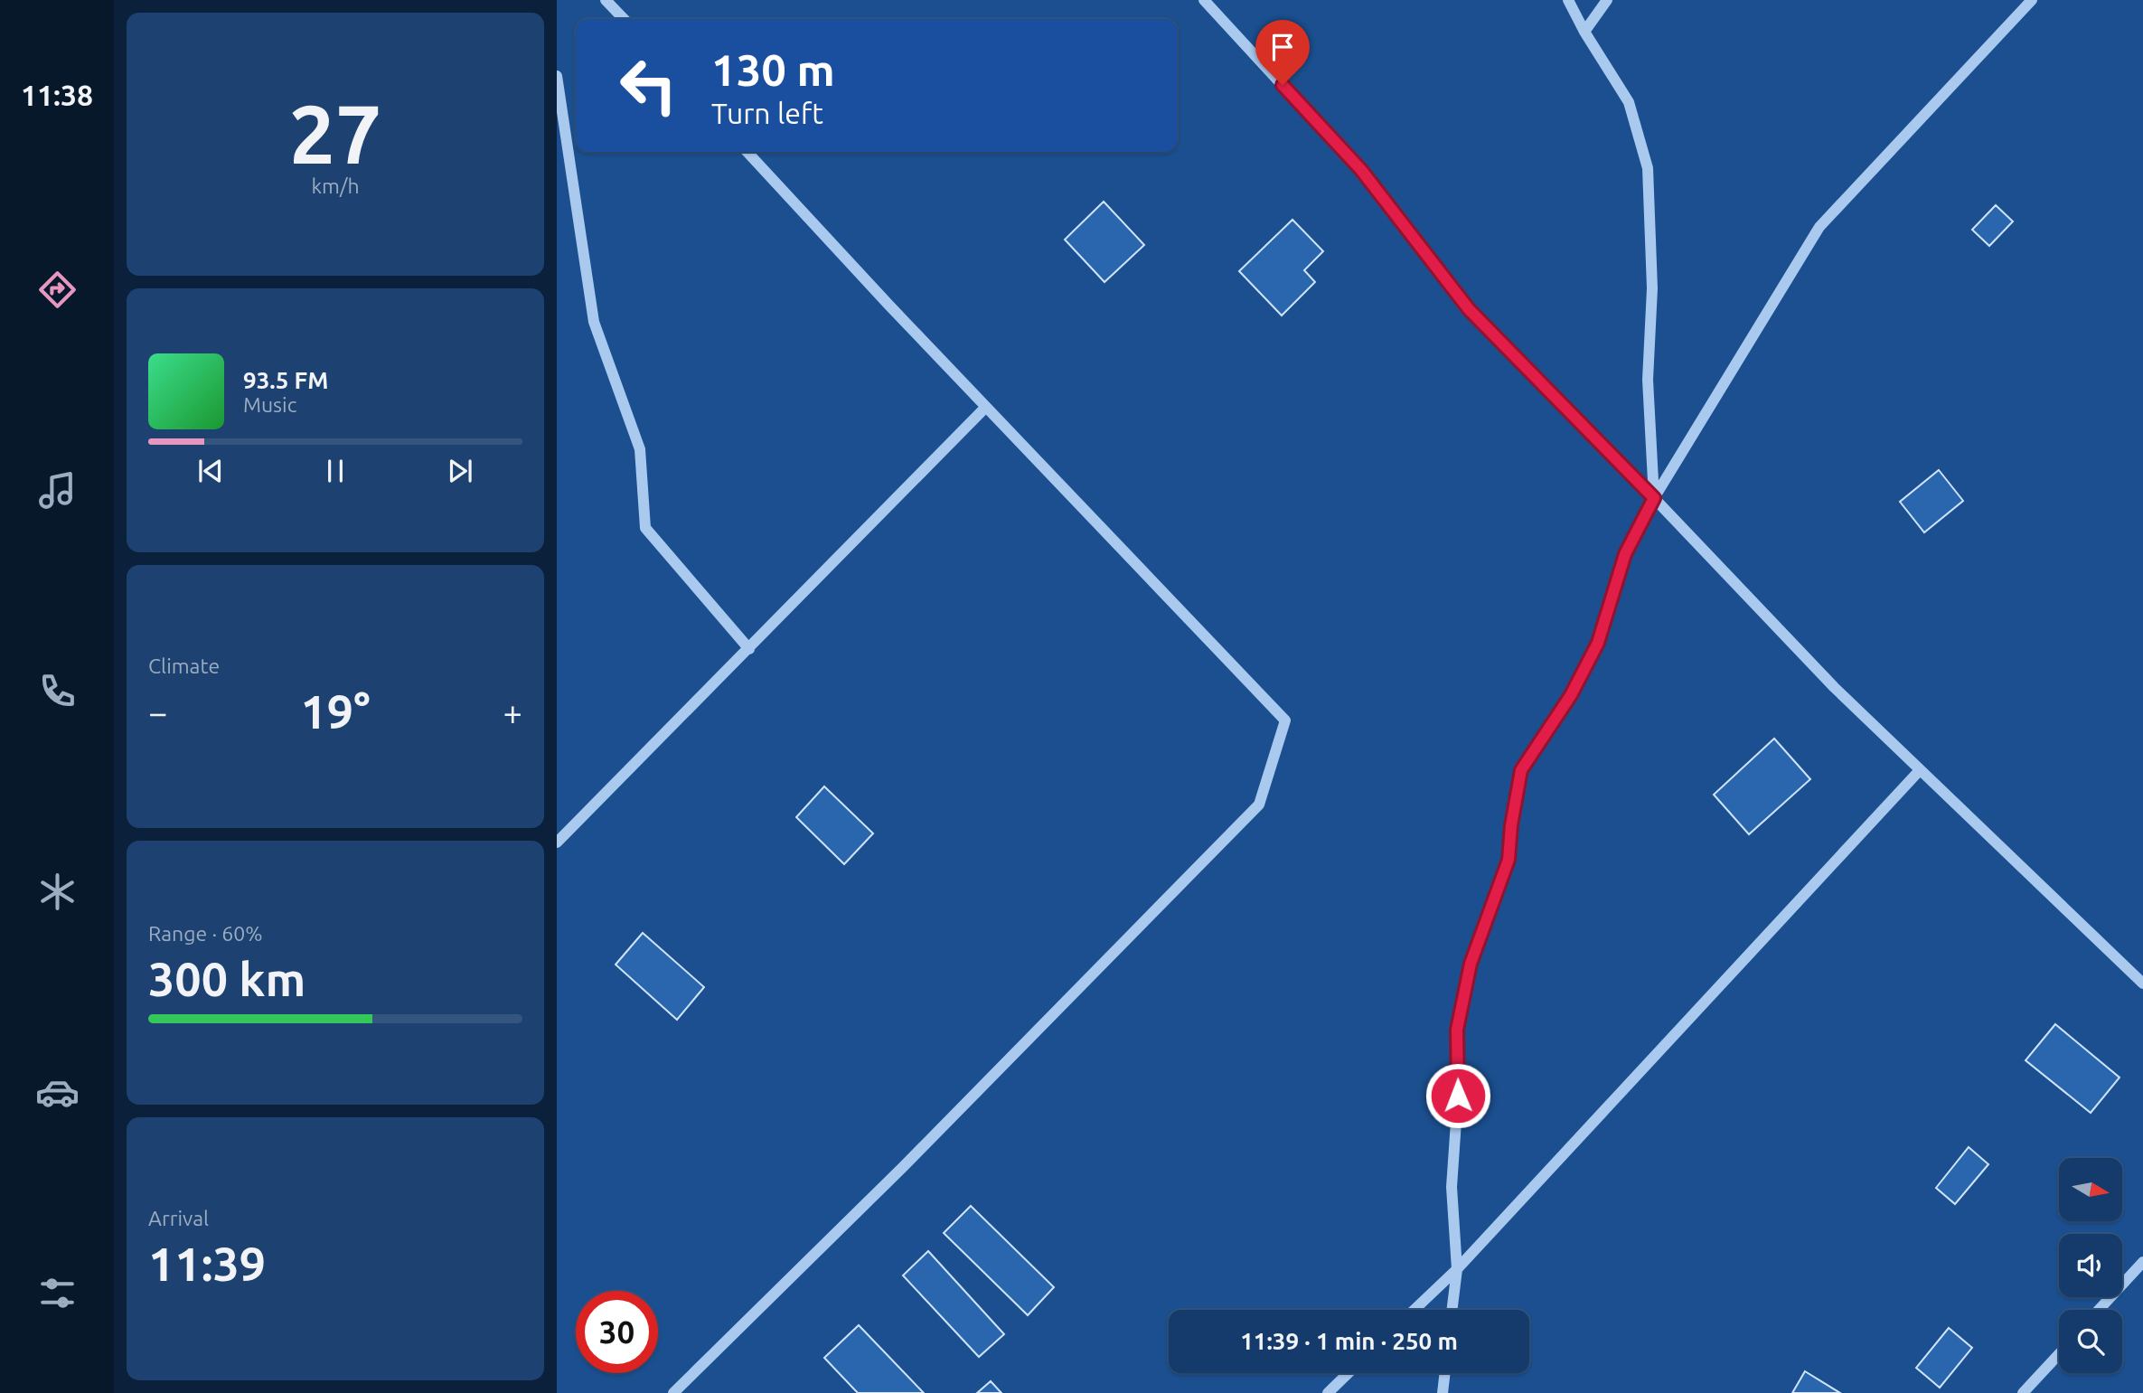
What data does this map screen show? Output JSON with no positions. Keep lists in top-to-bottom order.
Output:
{
  "north": "right",
  "page": {
    "tabs": "11:38",
    "tile": [
      ["27", "km/h"],
      "Climate",
      ["Range · 60%", "300 km"],
      ["Arrival", "11:39"]
    ],
    "turn": ["130 m", "Turn left"],
    "song": ["93.5 FM", "Music"],
    "heat": ["−", "19°", "+"],
    "limit": "30",
    "trip": "11:39 · 1 min · 250 m"
  }
}
